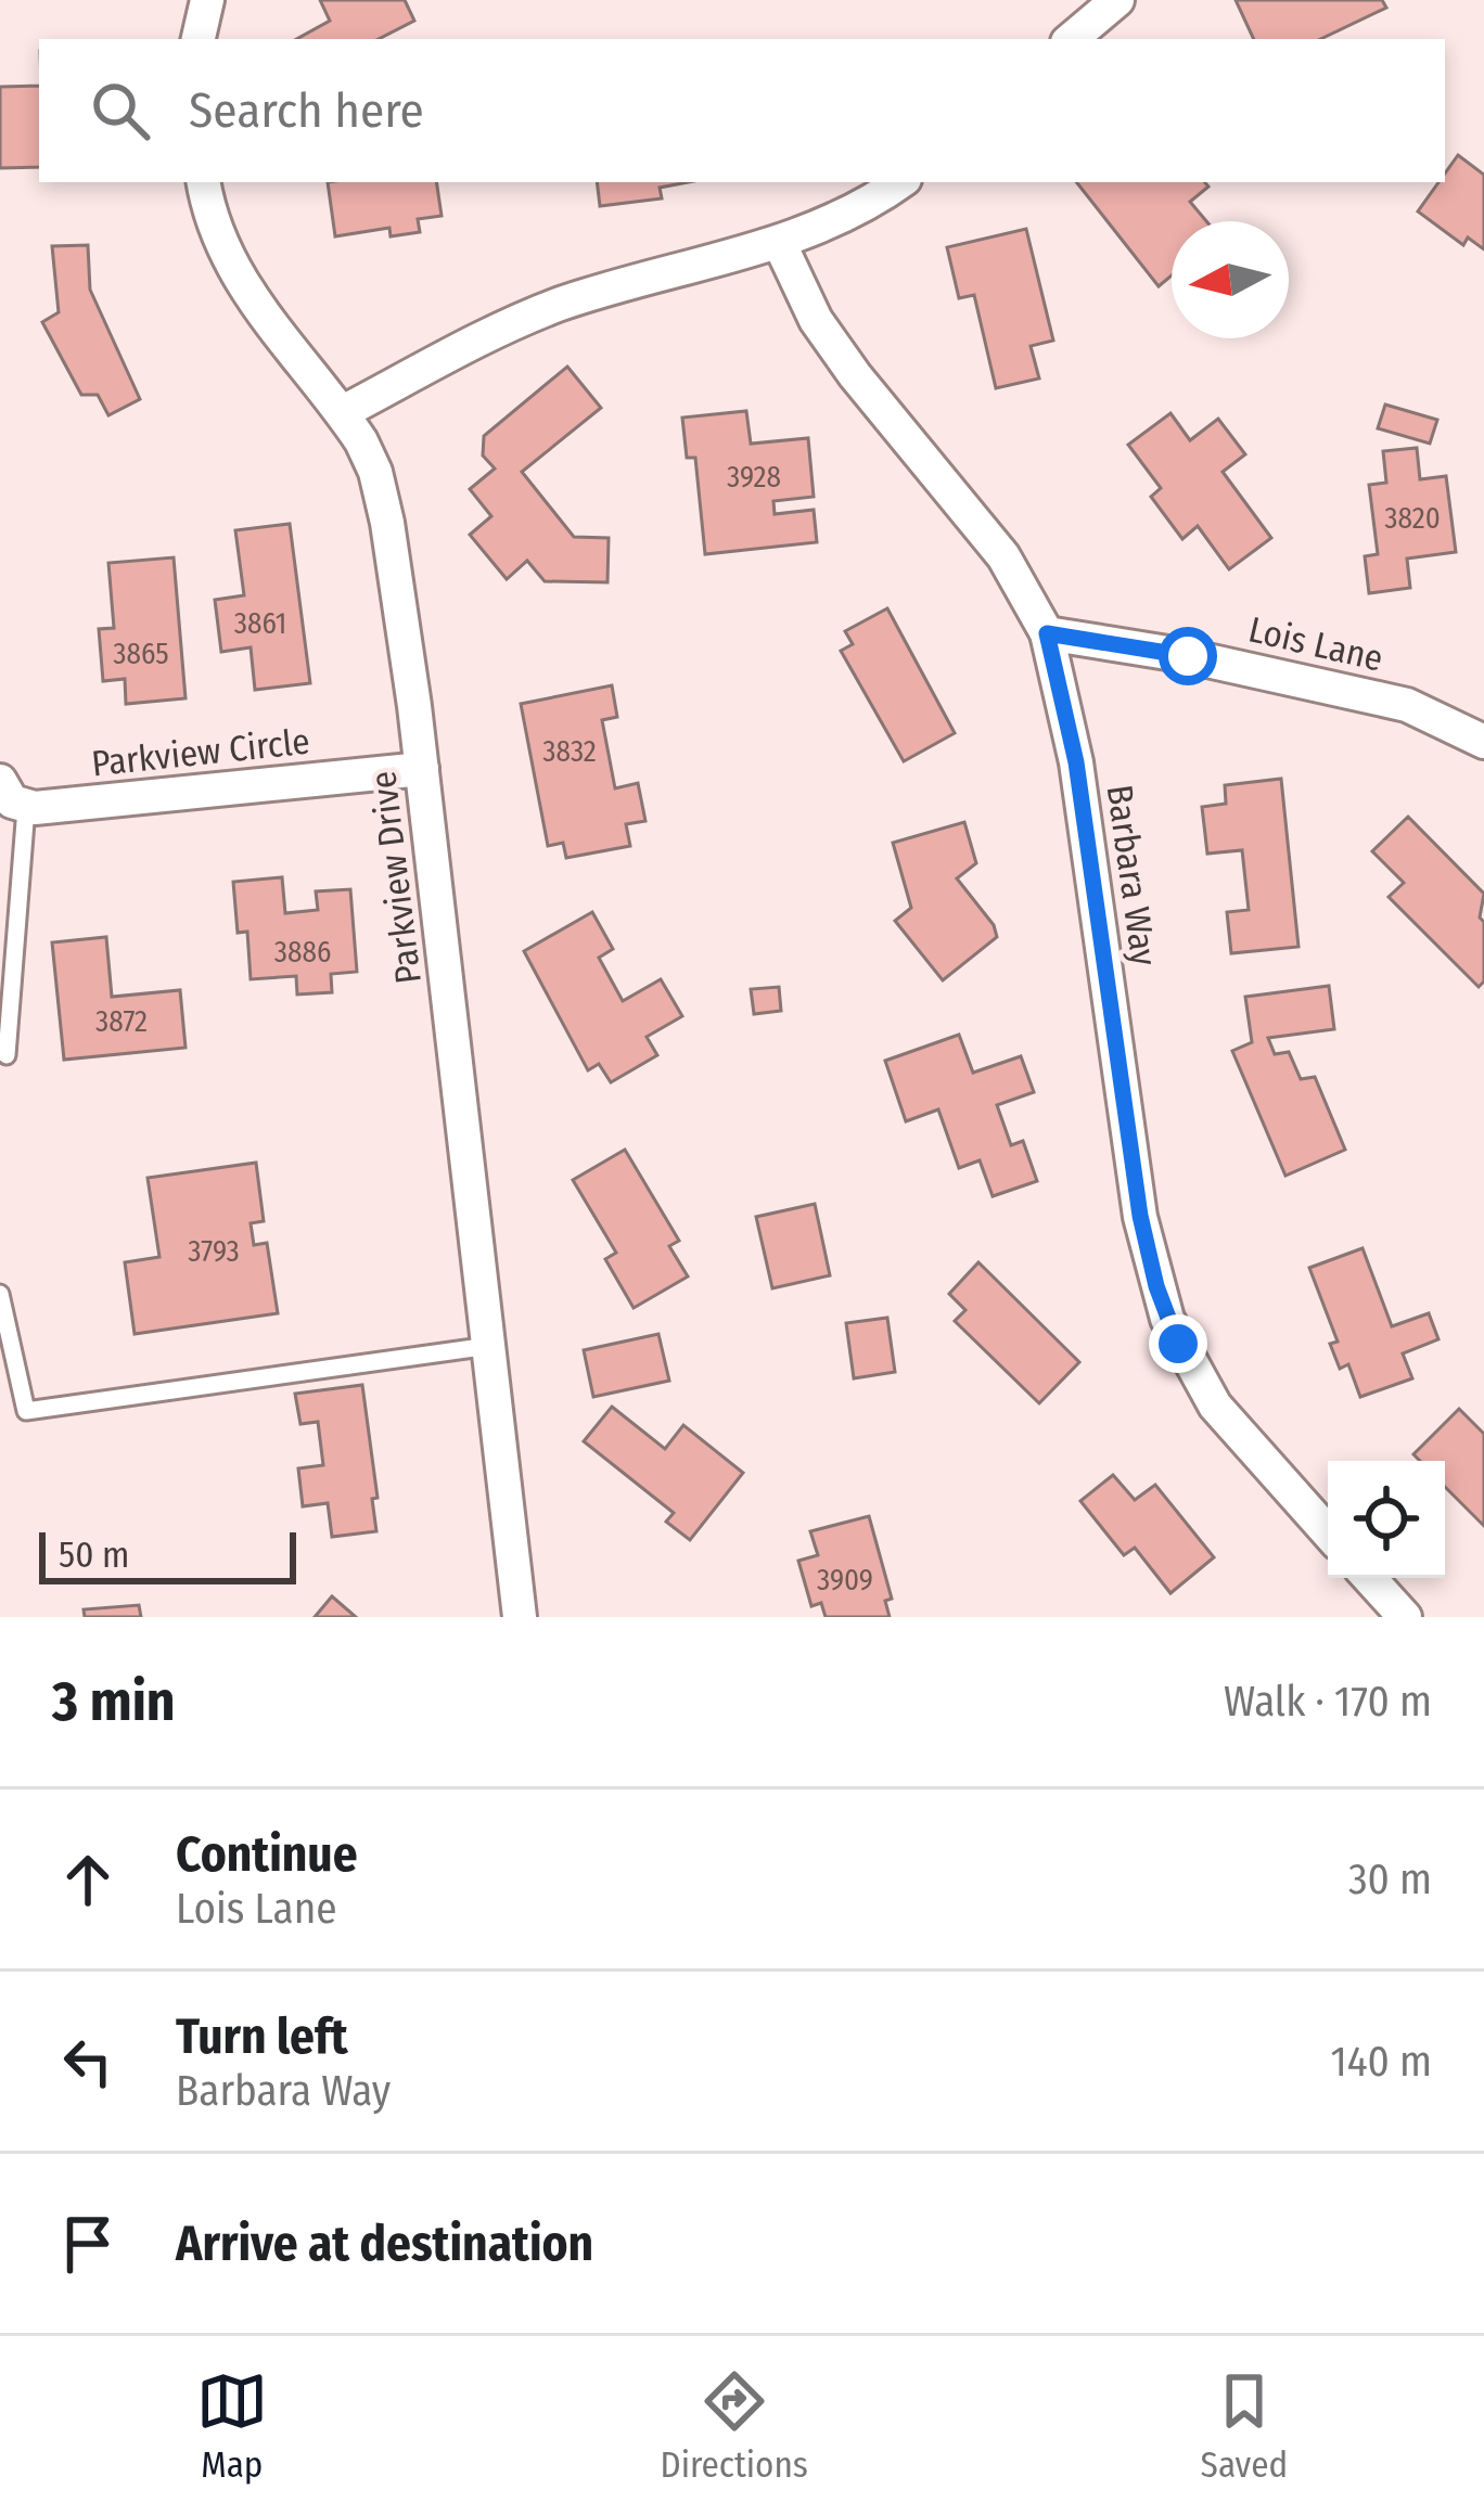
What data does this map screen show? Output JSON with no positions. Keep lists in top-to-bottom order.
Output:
{
  "streets": {
    "street": [
      "Lois Lane",
      "Parkview Circle",
      "Barbara Way",
      "Parkview Drive"
    ]
  },
  "crossings": [
    ["Lois Lane", "Barbara Way"],
    ["Parkview Circle", "Parkview Drive"]
  ],
  "house_numbers": [
    "3928",
    "3820",
    "3861",
    "3865",
    "3832",
    "3886",
    "3872",
    "3793",
    "3909"
  ],
  "scale_bar": "50 m",
  "north": "left",
  "page": {
    "search": "Search here",
    "scale": "50 m",
    "heading": ["3 min", "Walk · 170 m"],
    "list": [
      ["Continue", "Lois Lane", "30 m"],
      ["Turn left", "Barbara Way", "140 m"],
      "Arrive at destination"
    ],
    "nav": ["Map", "Directions", "Saved"]
  }
}
